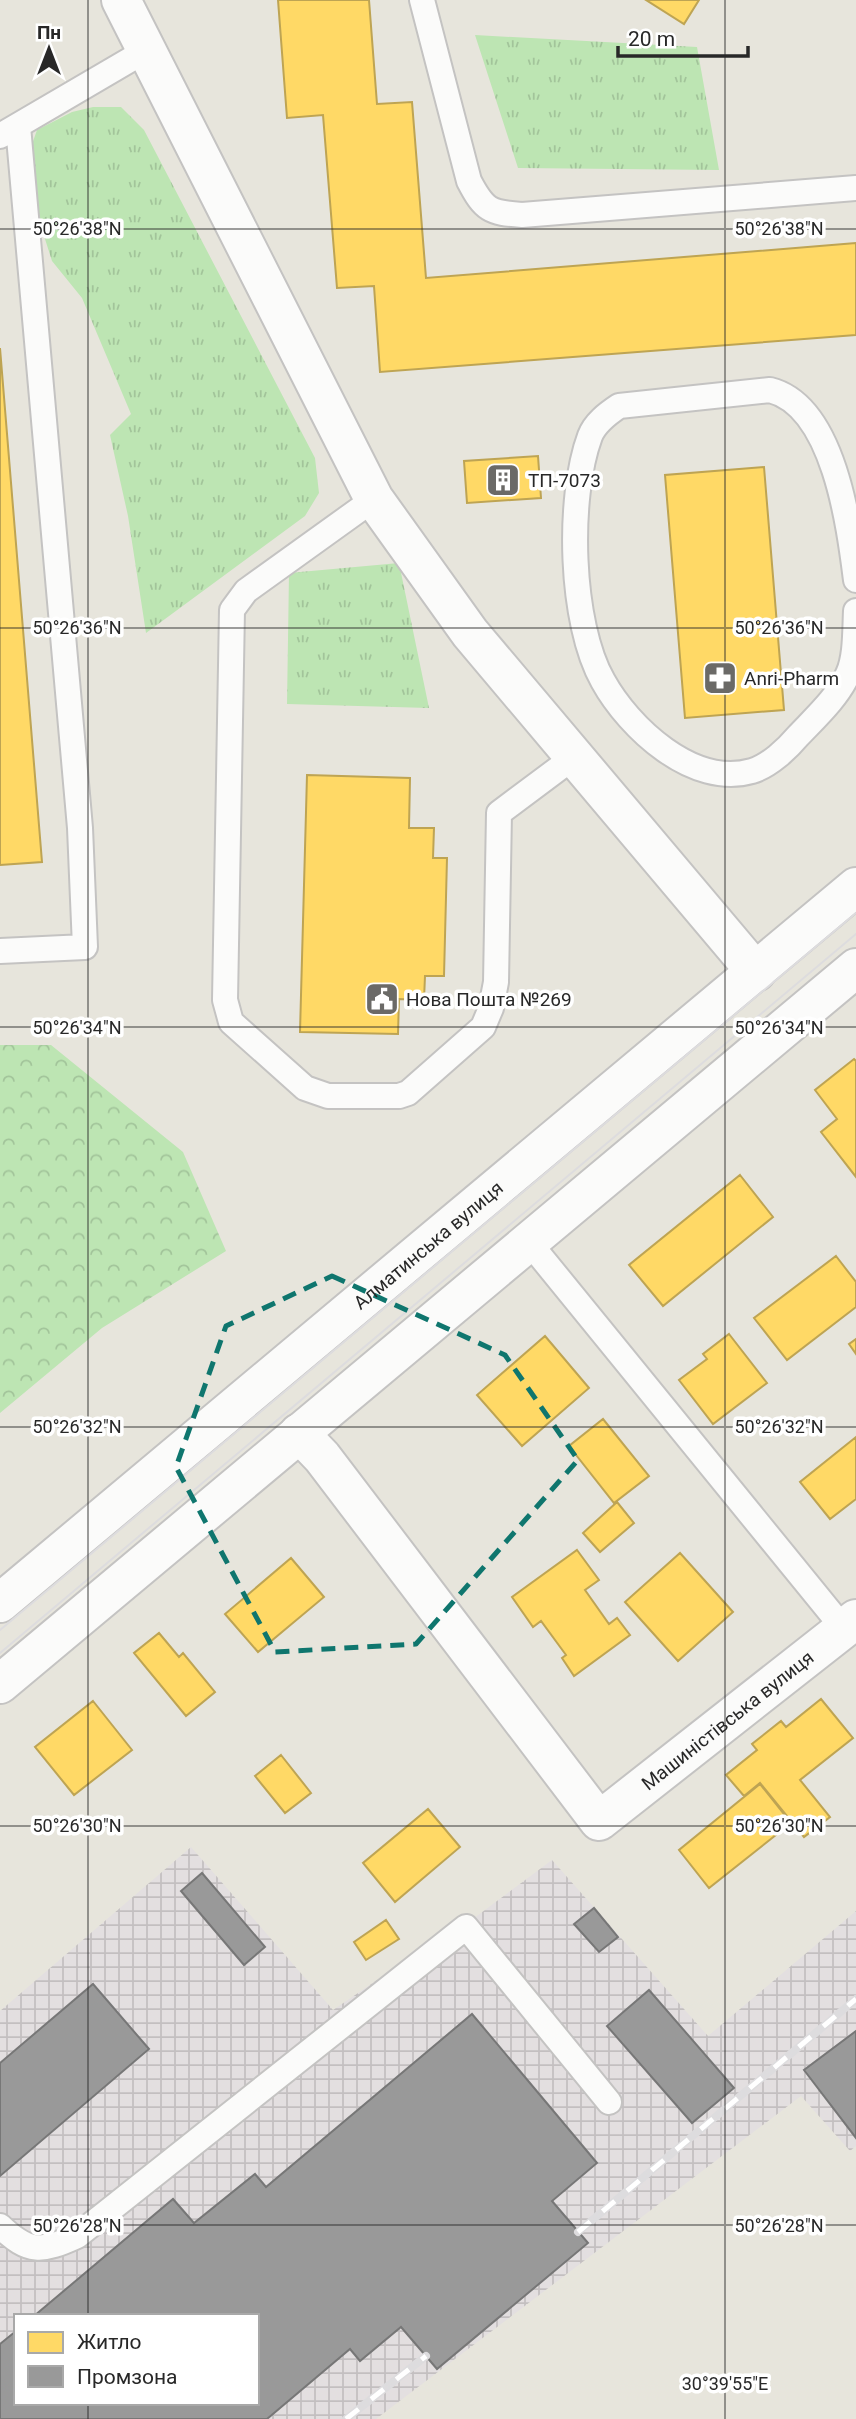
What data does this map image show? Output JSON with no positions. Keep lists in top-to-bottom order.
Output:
{
  "streets": {
    "street": ["Алматинська вулиця", "Машиністівська вулиця"]
  },
  "places": {
    "building": ["ТП-7073"],
    "pharmacy": ["Anri-Pharm"],
    "public building": ["Нова Пошта №269"]
  },
  "legend": ["Житло", "Промзона"],
  "scale_bar": "20 m",
  "north": "top",
  "coordinates": [
    "50°26'38\"N",
    "50°26'36\"N",
    "50°26'34\"N",
    "50°26'32\"N",
    "50°26'30\"N",
    "50°26'28\"N",
    "30°39'55\"E"
  ]
}
